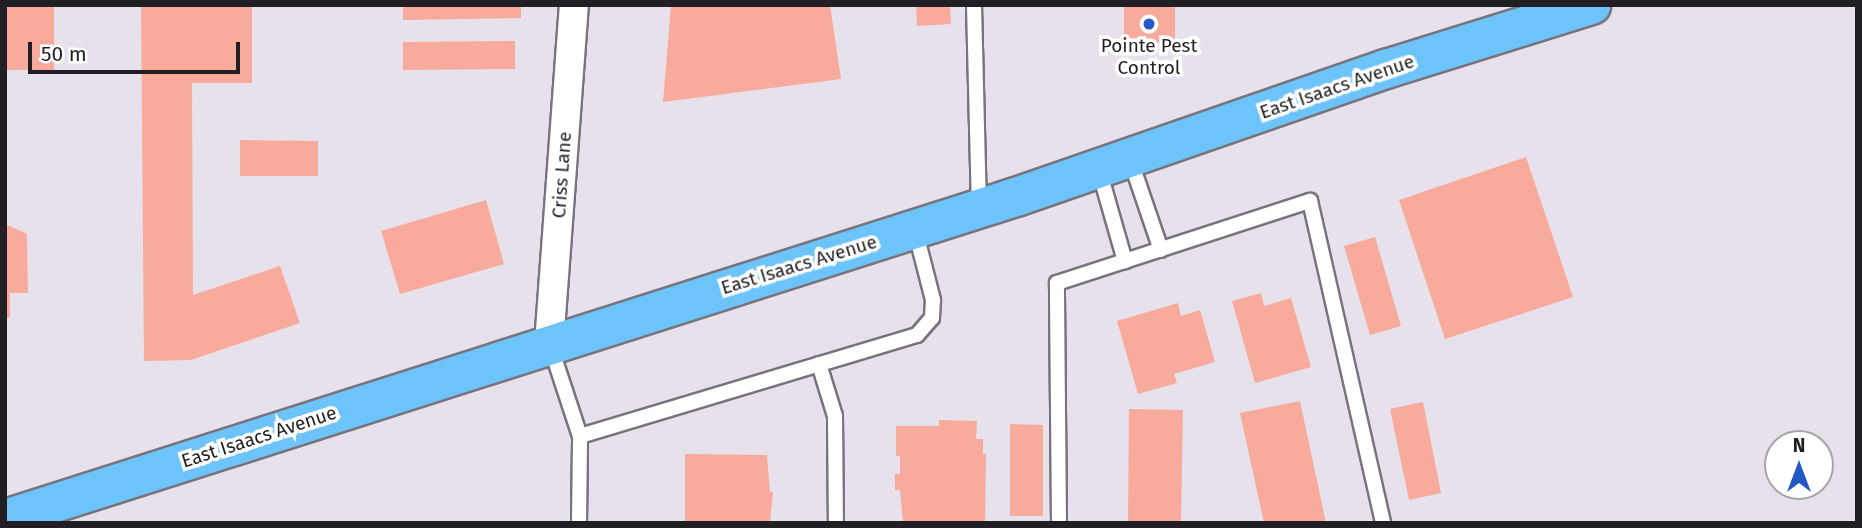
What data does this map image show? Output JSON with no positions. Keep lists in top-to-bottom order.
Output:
{
  "streets": {
    "main road": ["East Isaacs Avenue"],
    "street": ["Criss Lane"]
  },
  "crossings": [
    ["East Isaacs Avenue", "Criss Lane"]
  ],
  "places": ["Pointe Pest Control"],
  "scale_bar": "50 m",
  "north": "top"
}
